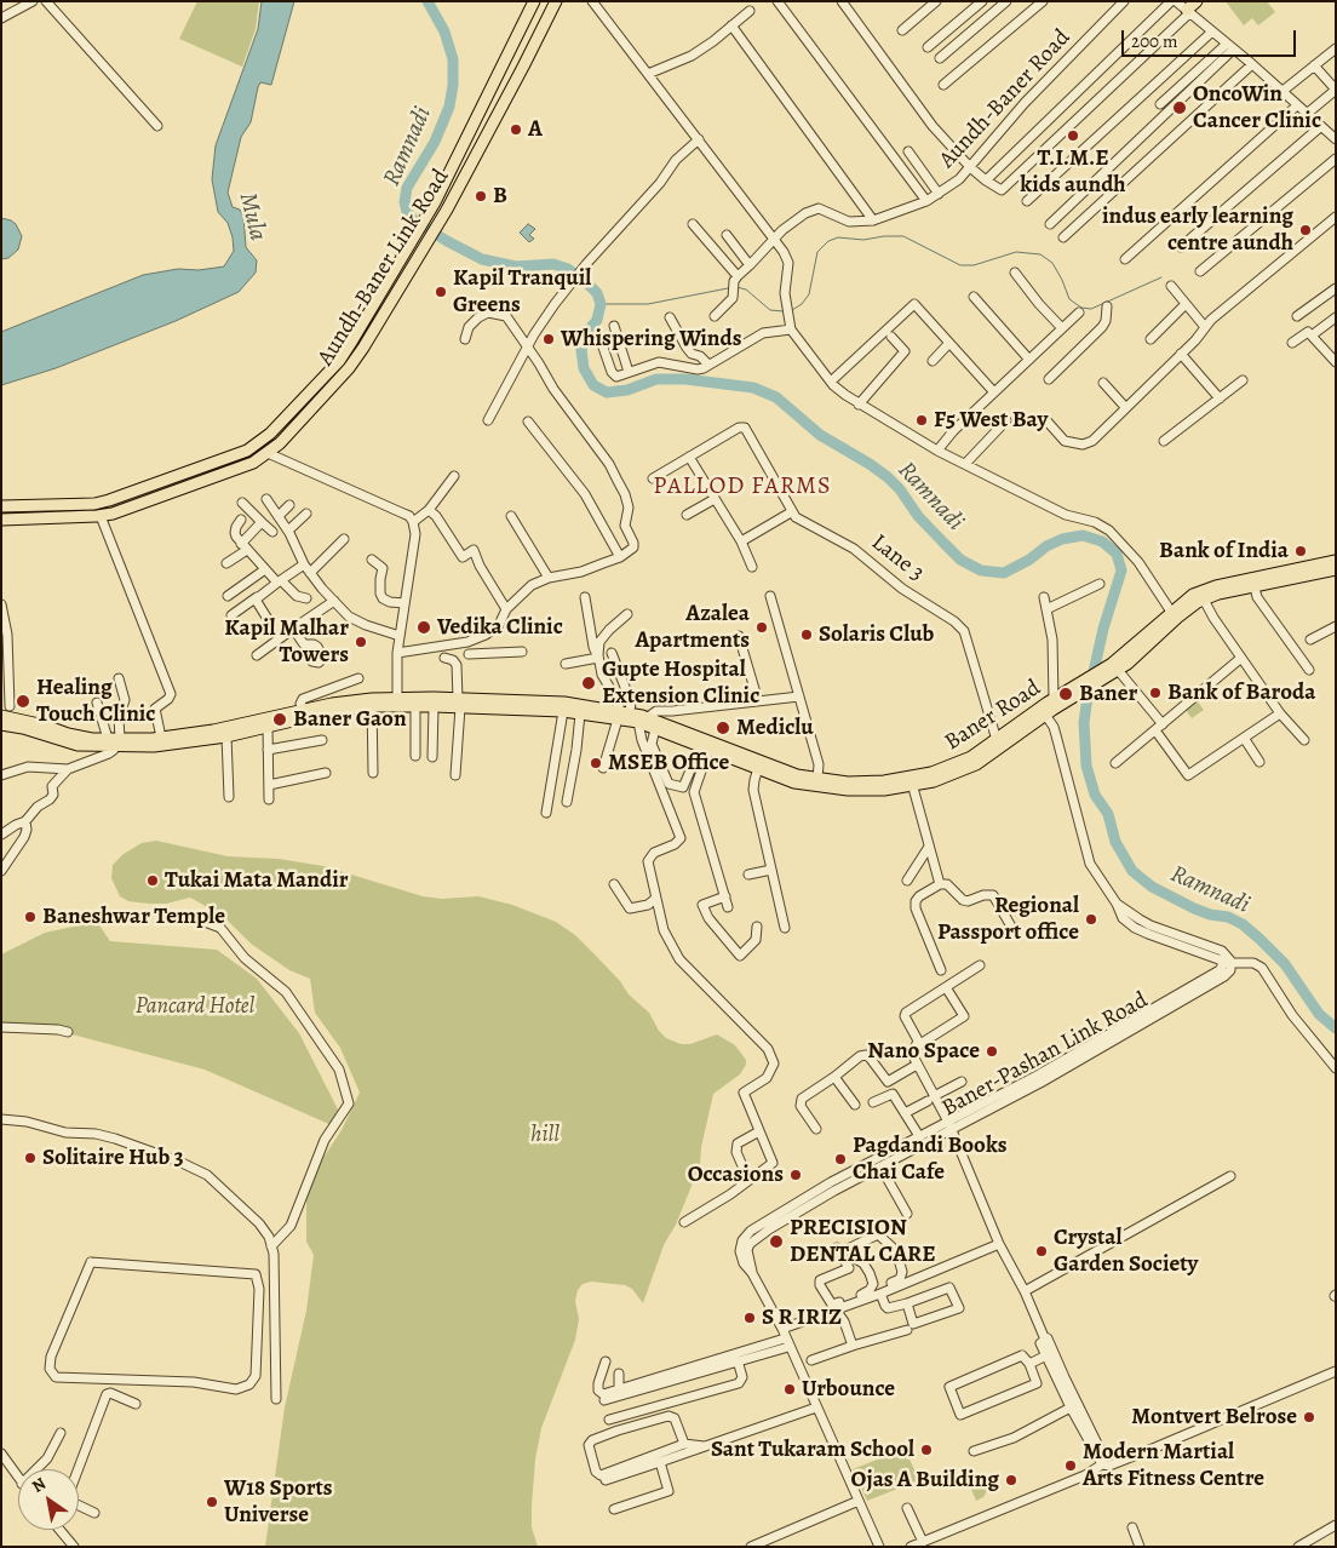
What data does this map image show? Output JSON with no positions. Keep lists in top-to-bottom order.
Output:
{
  "streets": {
    "main road": ["Aundh-Baner Link Road", "Baner Road"],
    "street": ["Aundh-Baner Road", "Lane 3", "Baner-Pashan Link Road"]
  },
  "crossings": [
    ["Lane 3", "Baner Road"]
  ],
  "districts": ["PALLOD FARMS"],
  "water": ["Ramnadi", "Mula"],
  "parks": ["Pancard Hotel", "hill"],
  "places": [
    "OncoWin Cancer Clinic",
    "A",
    "T.I.M.E kids aundh",
    "B",
    "indus early learning centre aundh",
    "Kapil Tranquil Greens",
    "Whispering Winds",
    "F5 West Bay",
    "Bank of India",
    "Vedika Clinic",
    "Azalea Apartments",
    "Solaris Club",
    "Kapil Malhar Towers",
    "Gupte Hospital Extension Clinic",
    "Bank of Baroda",
    "Baner",
    "Healing Touch Clinic",
    "Baner Gaon",
    "Mediclu",
    "MSEB Office",
    "Tukai Mata Mandir",
    "Baneshwar Temple",
    "Regional Passport office",
    "Nano Space",
    "Solitaire Hub 3",
    "Pagdandi Books Chai Cafe",
    "Occasions",
    "PRECISION DENTAL CARE",
    "Crystal Garden Society",
    "S R IRIZ",
    "Urbounce",
    "Montvert Belrose",
    "Sant Tukaram School",
    "Modern Martial Arts Fitness Centre",
    "Ojas A Building",
    "W18 Sports Universe"
  ],
  "scale_bar": "200 m",
  "north": "top left"
}
